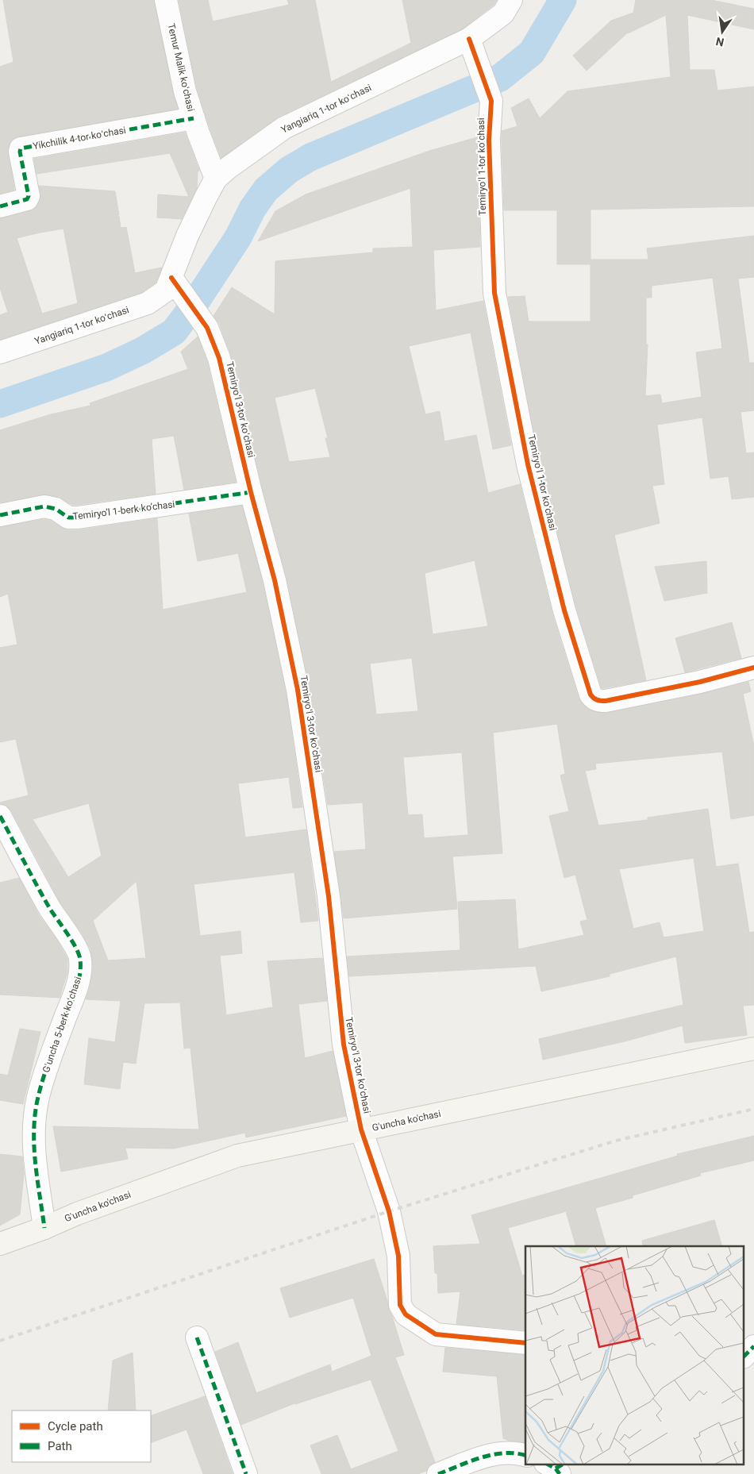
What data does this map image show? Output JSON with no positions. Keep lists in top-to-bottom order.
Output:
{
  "streets": {
    "street": [
      "Temur Malik koʻchasi",
      "Yangiariq 1-tor koʻchasi",
      "Yikchilik 4-tor koʻchasi",
      "Temiryoʻl 1-tor koʻchasi",
      "Temiryoʻl 3-tor koʻchasi",
      "Temiryoʼl 1-berk koʼchasi",
      "Gʻuncha 5-berk koʻchasi",
      "G'uncha ko'chasi"
    ]
  },
  "crossings": [
    ["Temur Malik koʻchasi", "Yangiariq 1-tor koʻchasi"],
    ["Temur Malik koʻchasi", "Yikchilik 4-tor koʻchasi"],
    ["Yangiariq 1-tor koʻchasi", "Temiryoʻl 1-tor koʻchasi"],
    ["Yangiariq 1-tor koʻchasi", "Temiryoʻl 3-tor koʻchasi"],
    ["Temiryoʻl 3-tor koʻchasi", "Temiryoʼl 1-berk koʼchasi"],
    ["Temiryoʻl 3-tor koʻchasi", "G'uncha ko'chasi"],
    ["Gʻuncha 5-berk koʻchasi", "G'uncha ko'chasi"]
  ],
  "legend": ["Cycle path", "Path"],
  "north": "bottom"
}
